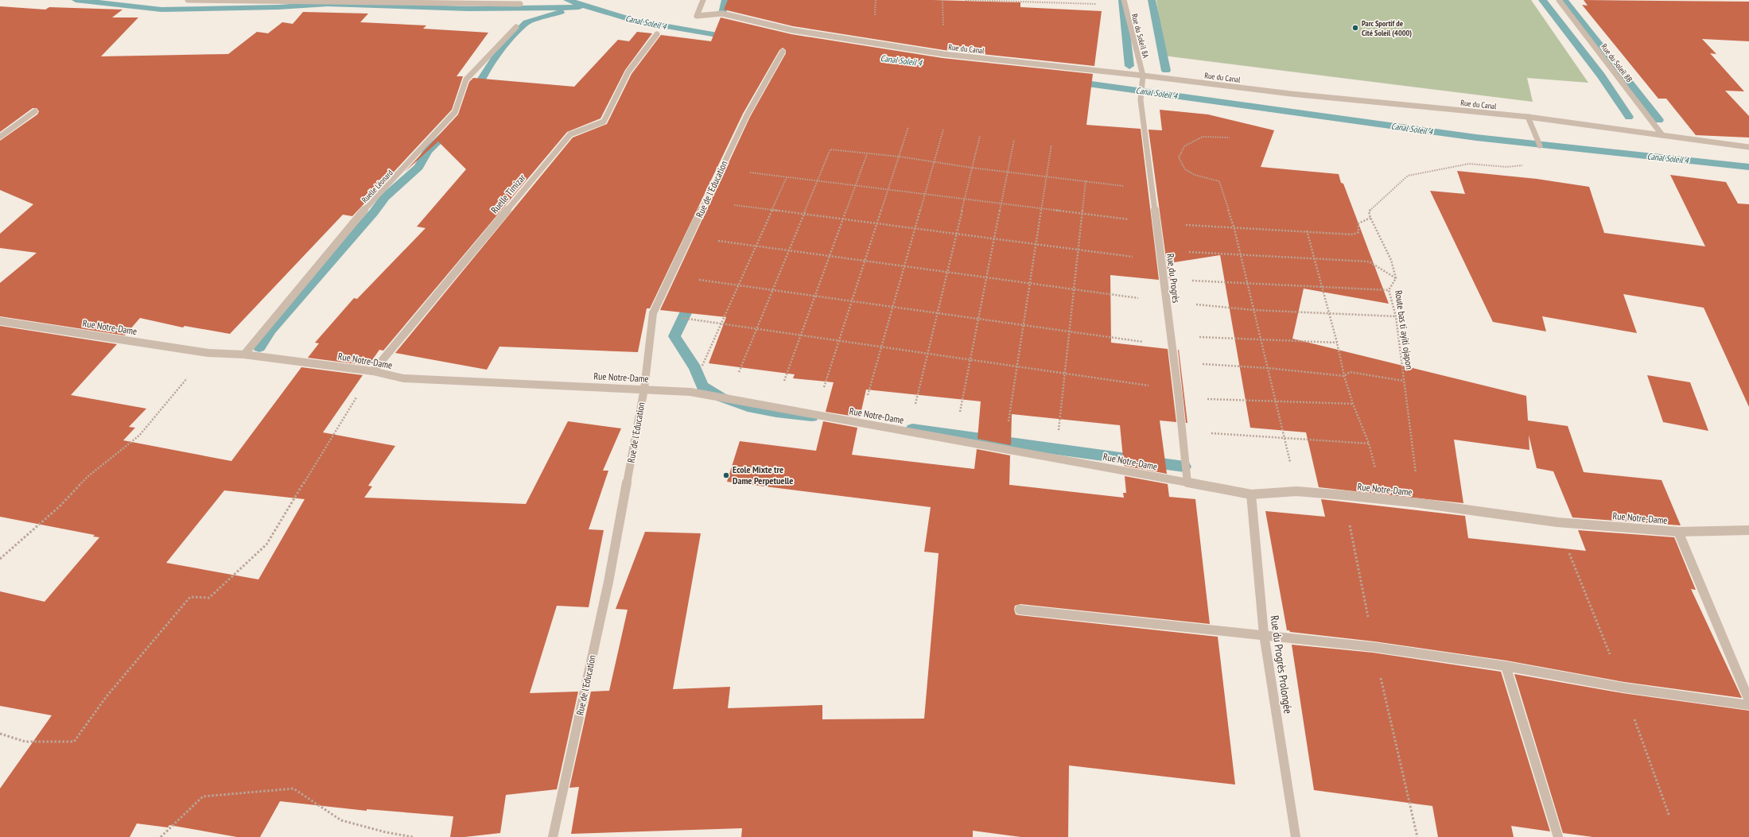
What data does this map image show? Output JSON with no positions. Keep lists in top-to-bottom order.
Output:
{
  "streets": {
    "street": [
      "Rue du Soleil 8A",
      "Rue du Canal",
      "Rue du Soleil 8B",
      "Ruelle Léonard",
      "Rue de l'Education",
      "Ruelle Timizar",
      "Rue du Progrès",
      "Rue Notre-Dame",
      "Rue du Progrès Prolongée"
    ],
    "path": ["Route bas ti ayiti ojapon"]
  },
  "crossings": [
    ["Rue du Soleil 8A", "Rue du Canal"],
    ["Rue du Soleil 8A", "Rue du Progrès"],
    ["Rue du Canal", "Rue du Soleil 8B"],
    ["Rue du Canal", "Rue du Progrès"],
    ["Ruelle Léonard", "Rue Notre-Dame"],
    ["Rue de l'Education", "Rue Notre-Dame"],
    ["Ruelle Timizar", "Rue Notre-Dame"],
    ["Rue du Progrès", "Rue Notre-Dame"],
    ["Rue Notre-Dame", "Route bas ti ayiti ojapon"],
    ["Rue Notre-Dame", "Rue du Progrès Prolongée"]
  ],
  "water": ["Canal Soleil 4"],
  "places": ["Parc Sportif de Cité Soleil (4000)", "Ecole Mixte tre Dame Perpetuelle"]
}
